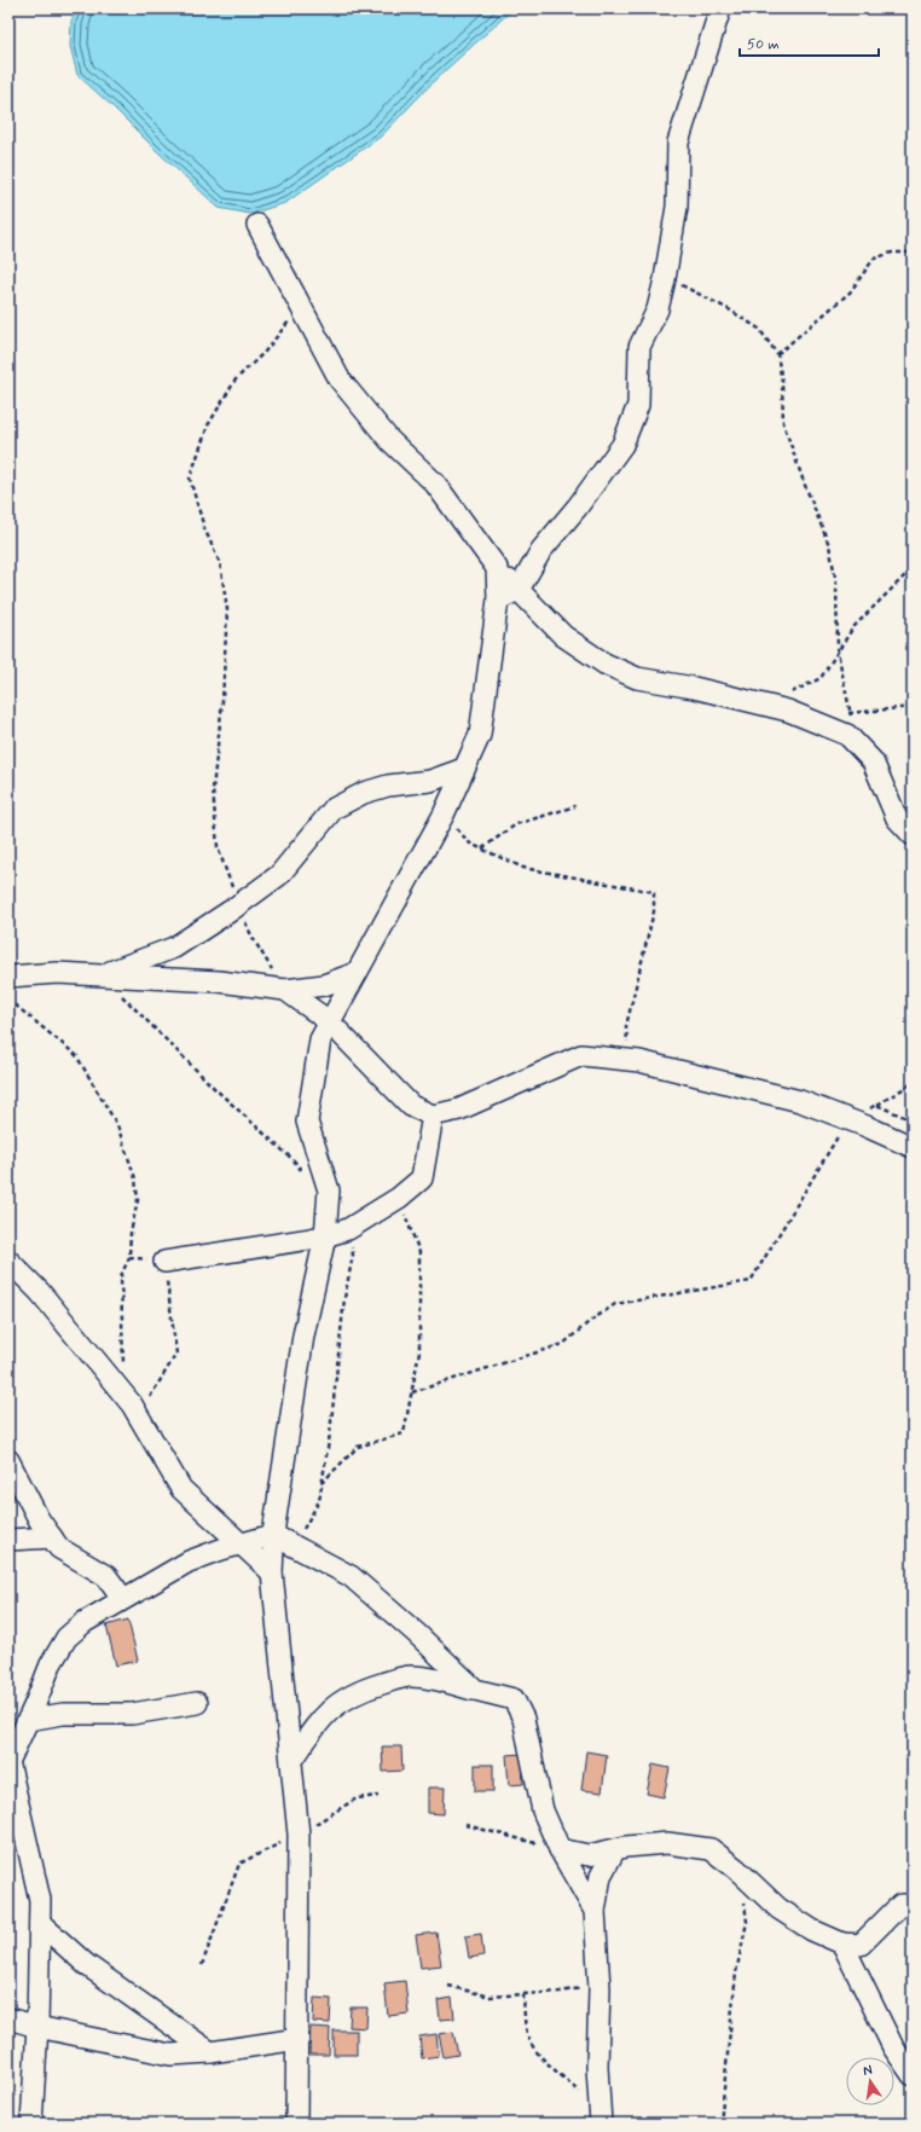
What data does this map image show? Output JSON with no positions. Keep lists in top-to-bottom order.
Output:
{
  "scale_bar": "50 m",
  "north": "top"
}
